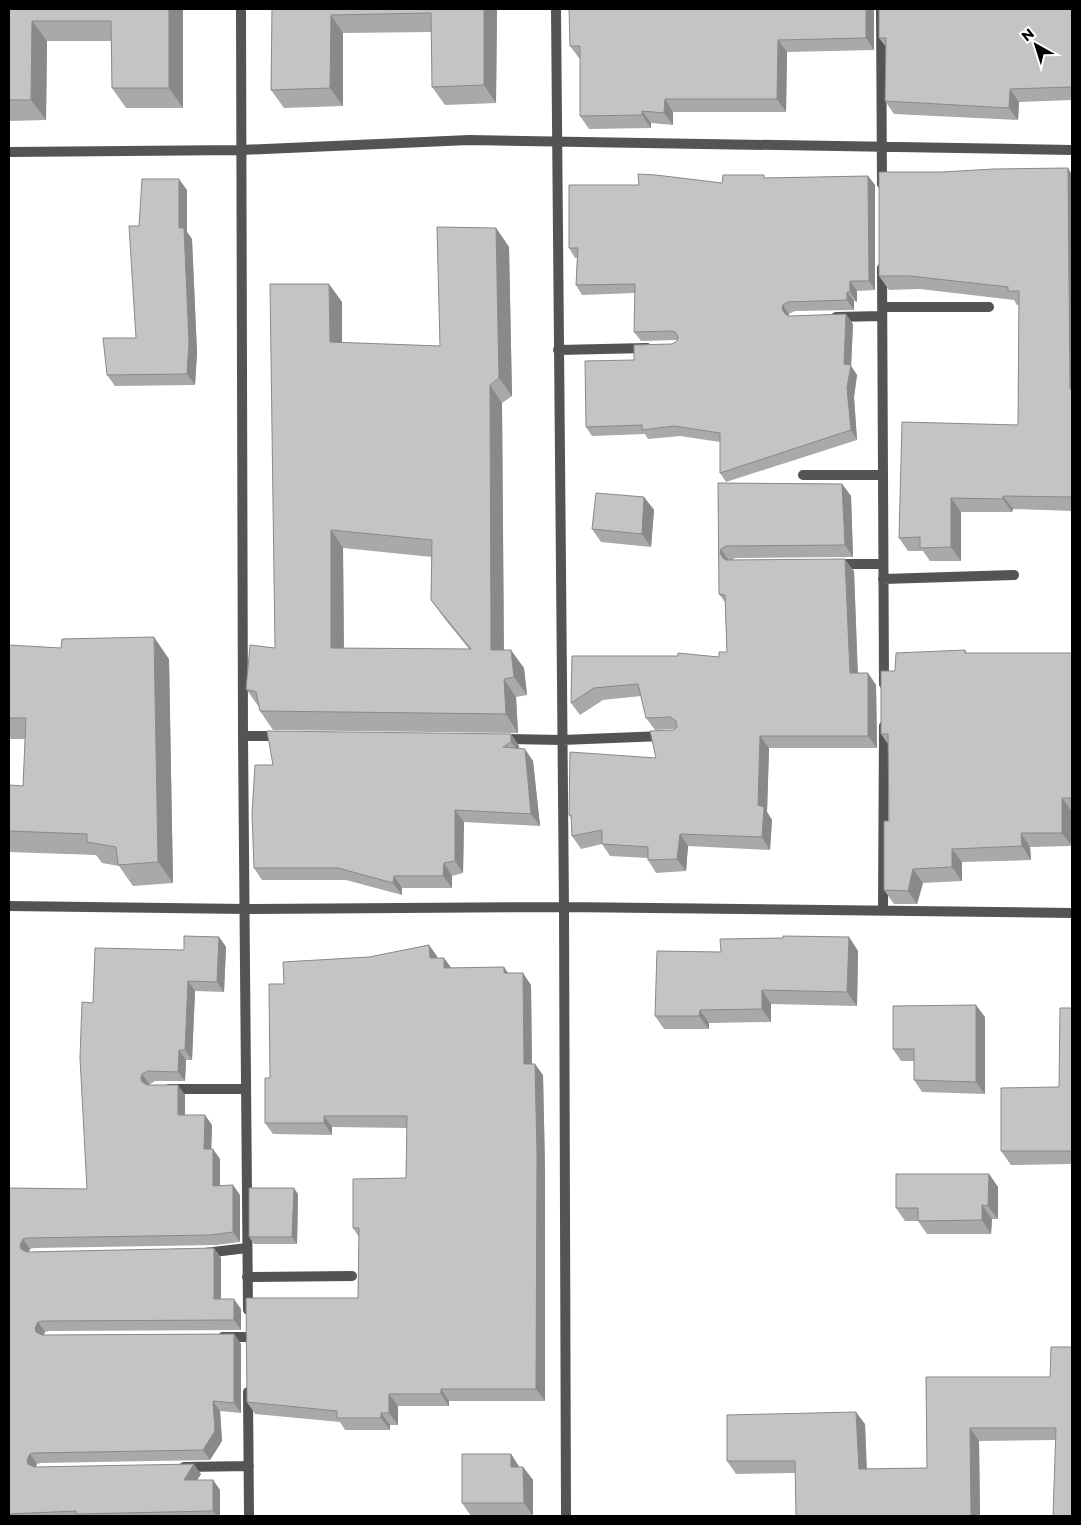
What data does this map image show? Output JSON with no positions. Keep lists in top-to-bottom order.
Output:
{
  "north": "top left"
}
